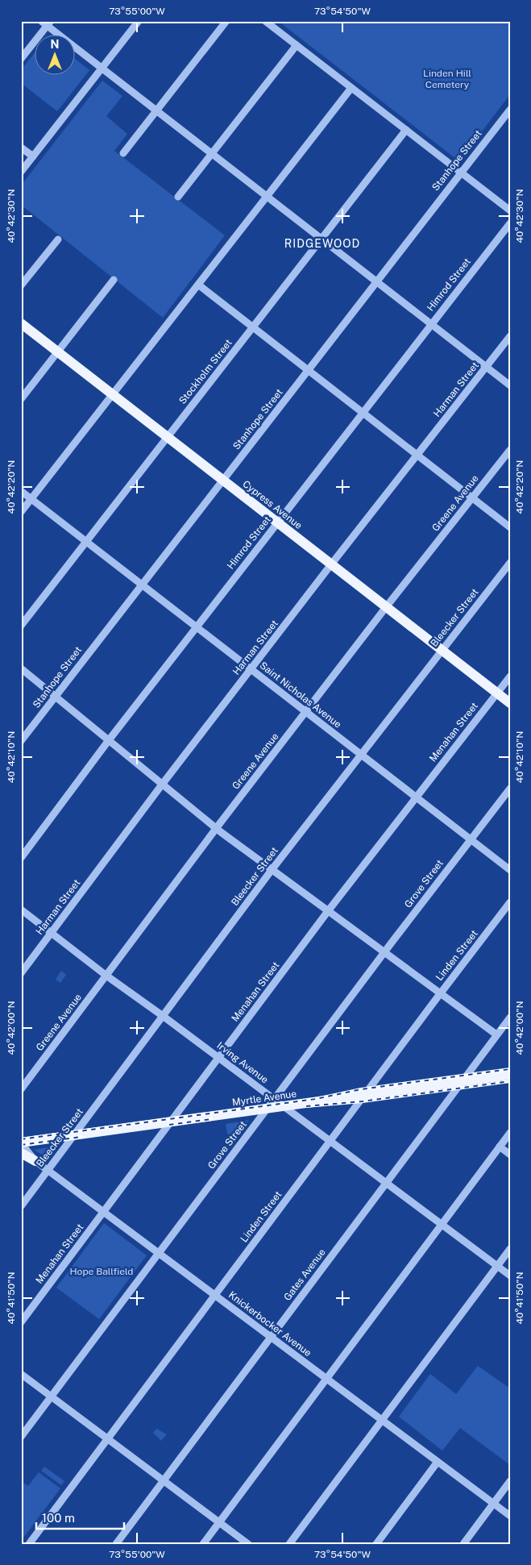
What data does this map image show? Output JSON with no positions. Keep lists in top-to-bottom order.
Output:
{
  "streets": {
    "main road": ["Cypress Avenue", "Myrtle Avenue"],
    "street": [
      "Stanhope Street",
      "Himrod Street",
      "Stockholm Street",
      "Harman Street",
      "Greene Avenue",
      "Bleecker Street",
      "Saint Nicholas Avenue",
      "Menahan Street",
      "Grove Street",
      "Linden Street",
      "Irving Avenue",
      "Gates Avenue",
      "Knickerbocker Avenue"
    ]
  },
  "crossings": [
    ["Stanhope Street", "Cypress Avenue"],
    ["Stanhope Street", "Saint Nicholas Avenue"],
    ["Himrod Street", "Cypress Avenue"],
    ["Himrod Street", "Saint Nicholas Avenue"],
    ["Stockholm Street", "Cypress Avenue"],
    ["Stockholm Street", "Saint Nicholas Avenue"],
    ["Harman Street", "Cypress Avenue"],
    ["Harman Street", "Saint Nicholas Avenue"],
    ["Harman Street", "Irving Avenue"],
    ["Greene Avenue", "Cypress Avenue"],
    ["Greene Avenue", "Saint Nicholas Avenue"],
    ["Greene Avenue", "Irving Avenue"],
    ["Cypress Avenue", "Bleecker Street"],
    ["Cypress Avenue", "Menahan Street"],
    ["Bleecker Street", "Saint Nicholas Avenue"],
    ["Bleecker Street", "Irving Avenue"],
    ["Bleecker Street", "Myrtle Avenue"],
    ["Bleecker Street", "Knickerbocker Avenue"],
    ["Saint Nicholas Avenue", "Menahan Street"],
    ["Saint Nicholas Avenue", "Grove Street"],
    ["Menahan Street", "Irving Avenue"],
    ["Menahan Street", "Myrtle Avenue"],
    ["Menahan Street", "Knickerbocker Avenue"],
    ["Grove Street", "Irving Avenue"],
    ["Grove Street", "Myrtle Avenue"],
    ["Grove Street", "Knickerbocker Avenue"],
    ["Linden Street", "Irving Avenue"],
    ["Linden Street", "Myrtle Avenue"],
    ["Linden Street", "Knickerbocker Avenue"],
    ["Irving Avenue", "Myrtle Avenue"],
    ["Irving Avenue", "Gates Avenue"],
    ["Myrtle Avenue", "Gates Avenue"],
    ["Gates Avenue", "Knickerbocker Avenue"]
  ],
  "districts": ["RIDGEWOOD"],
  "parks": ["Linden Hill Cemetery", "Hope Ballfield"],
  "scale_bar": "100 m",
  "north": "top",
  "coordinates": [
    "73°55'00\"W",
    "73°54'50\"W",
    "40°42'30\"N",
    "40°42'20\"N",
    "40°42'10\"N",
    "40°42'00\"N",
    "40°41'50\"N"
  ]
}
